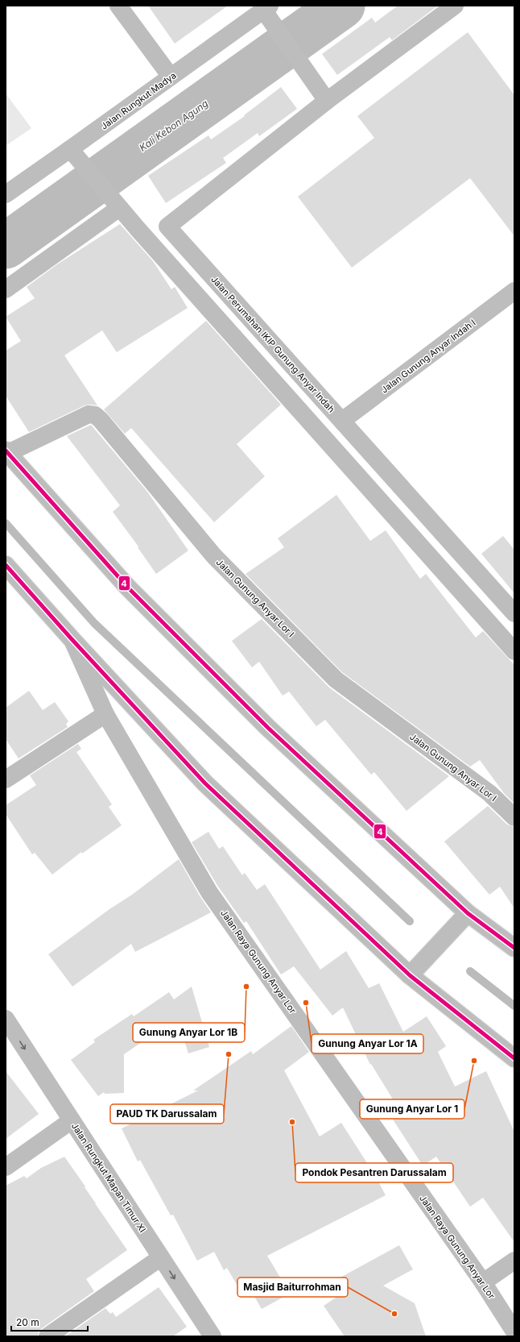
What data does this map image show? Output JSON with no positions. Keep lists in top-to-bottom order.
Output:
{
  "streets": {
    "street": [
      "Jalan Rungkut Madya",
      "Jalan Perumahan IKIP Gunung Anyar Indah",
      "Jalan Gunung Anyar Indah I",
      "Jalan Gunung Anyar Lor I",
      "Jalan Raya Gunung Anyar Lor",
      "Jalan Rungkut Mapan Timur XI"
    ]
  },
  "crossings": [
    ["Jalan Perumahan IKIP Gunung Anyar Indah", "Jalan Gunung Anyar Indah I"]
  ],
  "one_way": ["Jalan Rungkut Mapan Timur XI"],
  "water": ["Kali Kebon Agung"],
  "places": [
    "Gunung Anyar Lor 1B",
    "Gunung Anyar Lor 1A",
    "PAUD TK Darussalam",
    "Gunung Anyar Lor 1",
    "Pondok Pesantren Darussalam",
    "Masjid Baiturrohman"
  ],
  "lines": ["transit line 4"],
  "scale_bar": "20 m"
}
